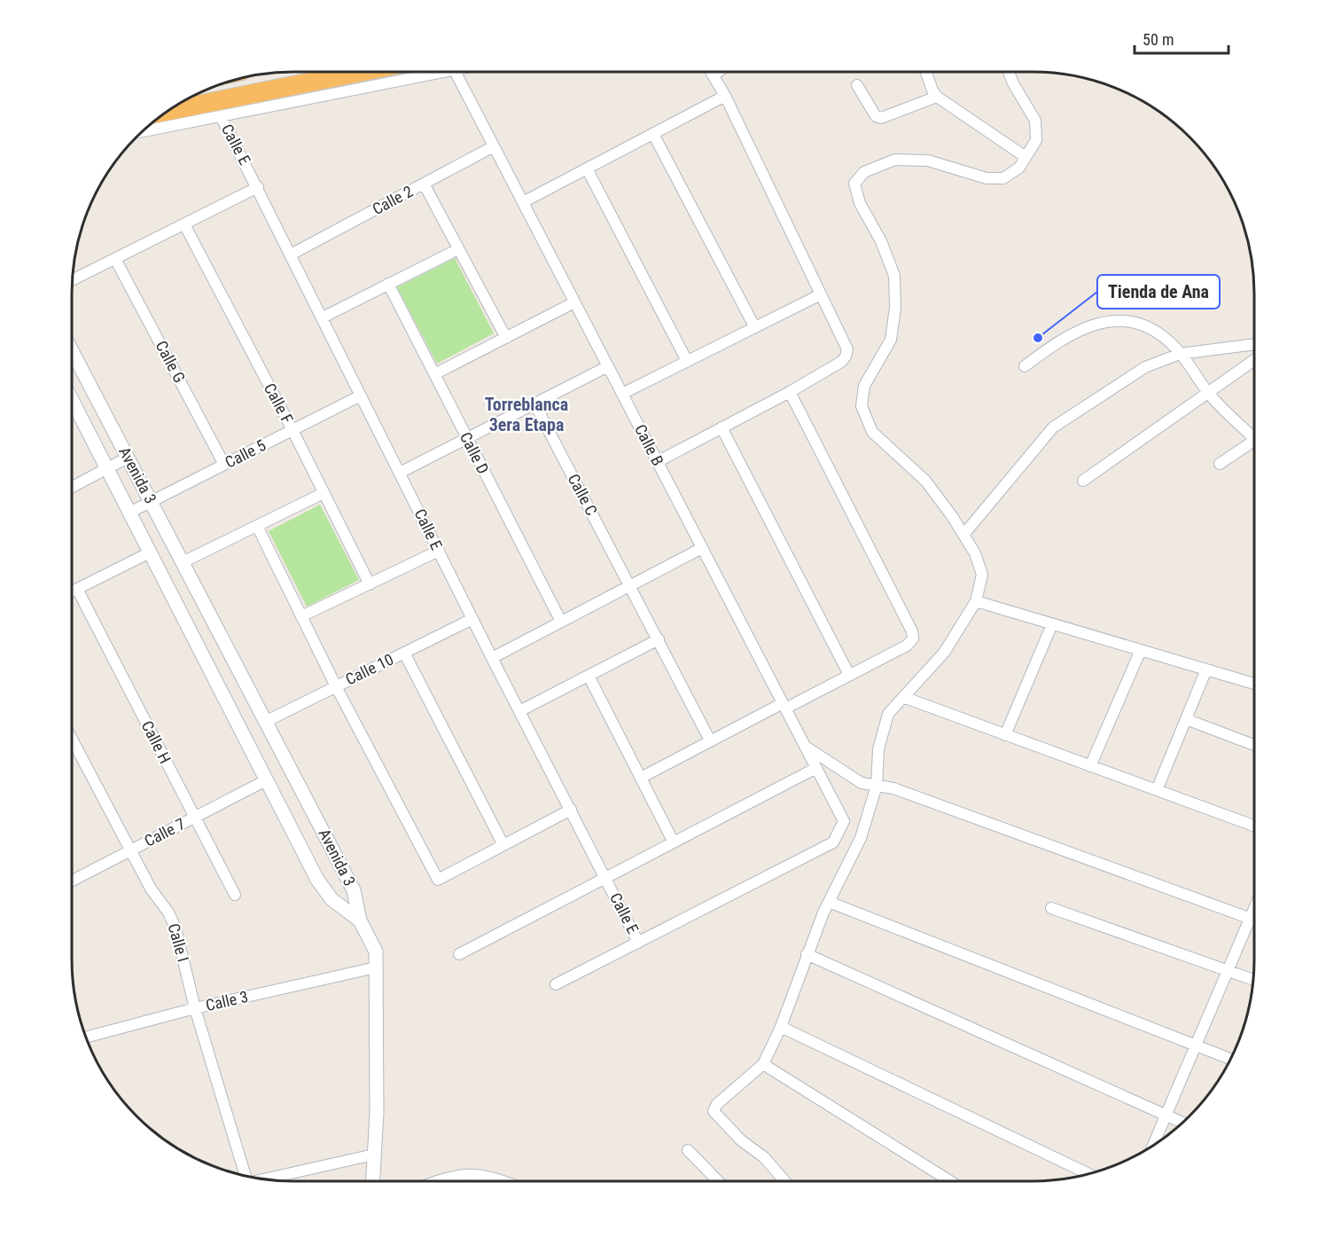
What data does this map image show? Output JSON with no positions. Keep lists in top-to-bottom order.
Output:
{
  "streets": {
    "street": [
      "Calle E",
      "Calle 2",
      "Calle G",
      "Calle F",
      "Calle B",
      "Calle D",
      "Calle 5",
      "Avenida 3",
      "Calle C",
      "Calle 10",
      "Calle H",
      "Calle 7",
      "Calle I",
      "Calle 3"
    ]
  },
  "crossings": [
    ["Calle E", "Calle 2"],
    ["Calle E", "Calle B"],
    ["Calle E", "Calle 5"],
    ["Calle E", "Calle 10"],
    ["Calle 2", "Calle B"],
    ["Calle G", "Calle 5"],
    ["Calle F", "Calle 5"],
    ["Calle 5", "Avenida 3"],
    ["Avenida 3", "Calle 10"],
    ["Avenida 3", "Calle 7"],
    ["Calle H", "Calle 7"],
    ["Calle 7", "Calle I"],
    ["Calle I", "Calle 3"]
  ],
  "districts": ["Torreblanca 3era Etapa"],
  "places": ["Tienda de Ana"],
  "scale_bar": "50 m"
}
